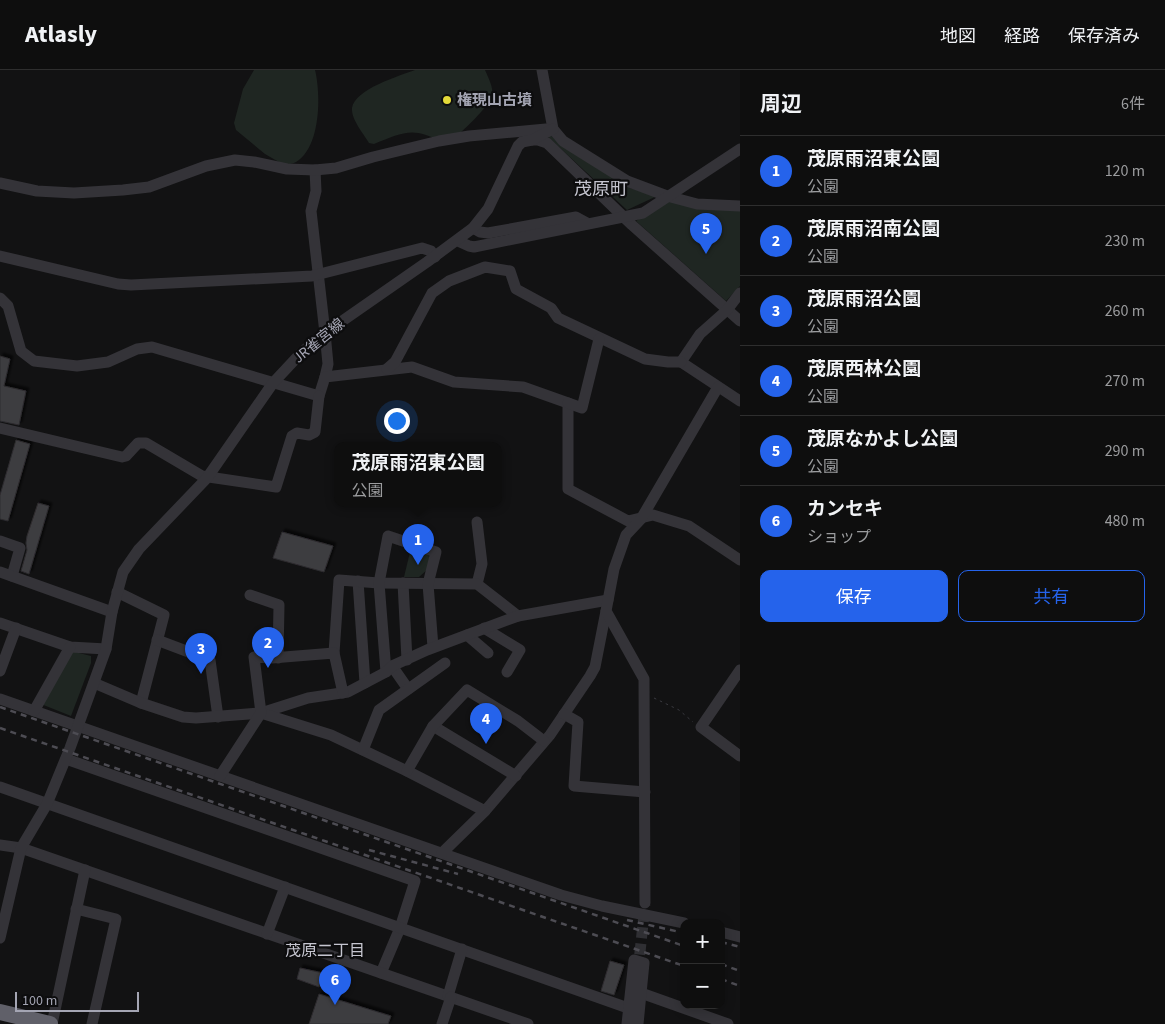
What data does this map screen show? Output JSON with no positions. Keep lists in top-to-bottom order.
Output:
{
  "streets": {
    "street": ["JR雀宮線"]
  },
  "districts": ["茂原町", "茂原二丁目"],
  "places": ["権現山古墳"],
  "scale_bar": "100 m",
  "page": {
    "header": "Atlasly",
    "nav": ["地図", "経路", "保存済み"],
    "heading": ["周辺", "6件"],
    "list": [
      {
        "mark": "1",
        "name": "茂原雨沼東公園",
        "note": "公園",
        "value": "120 m"
      },
      {
        "mark": "2",
        "name": "茂原雨沼南公園",
        "note": "公園",
        "value": "230 m"
      },
      {
        "mark": "3",
        "name": "茂原雨沼公園",
        "note": "公園",
        "value": "260 m"
      },
      {
        "mark": "4",
        "name": "茂原西林公園",
        "note": "公園",
        "value": "270 m"
      },
      {
        "mark": "5",
        "name": "茂原なかよし公園",
        "note": "公園",
        "value": "290 m"
      },
      {
        "mark": "6",
        "name": "カンセキ",
        "note": "ショップ",
        "value": "480 m"
      }
    ],
    "pins": [
      "5",
      "1",
      "2",
      "3",
      "4",
      "6"
    ],
    "popup": ["茂原雨沼東公園", "公園"],
    "buttons": ["保存", "共有"],
    "map_buttons": ["+", "−"],
    "scale": "100 m"
  }
}
